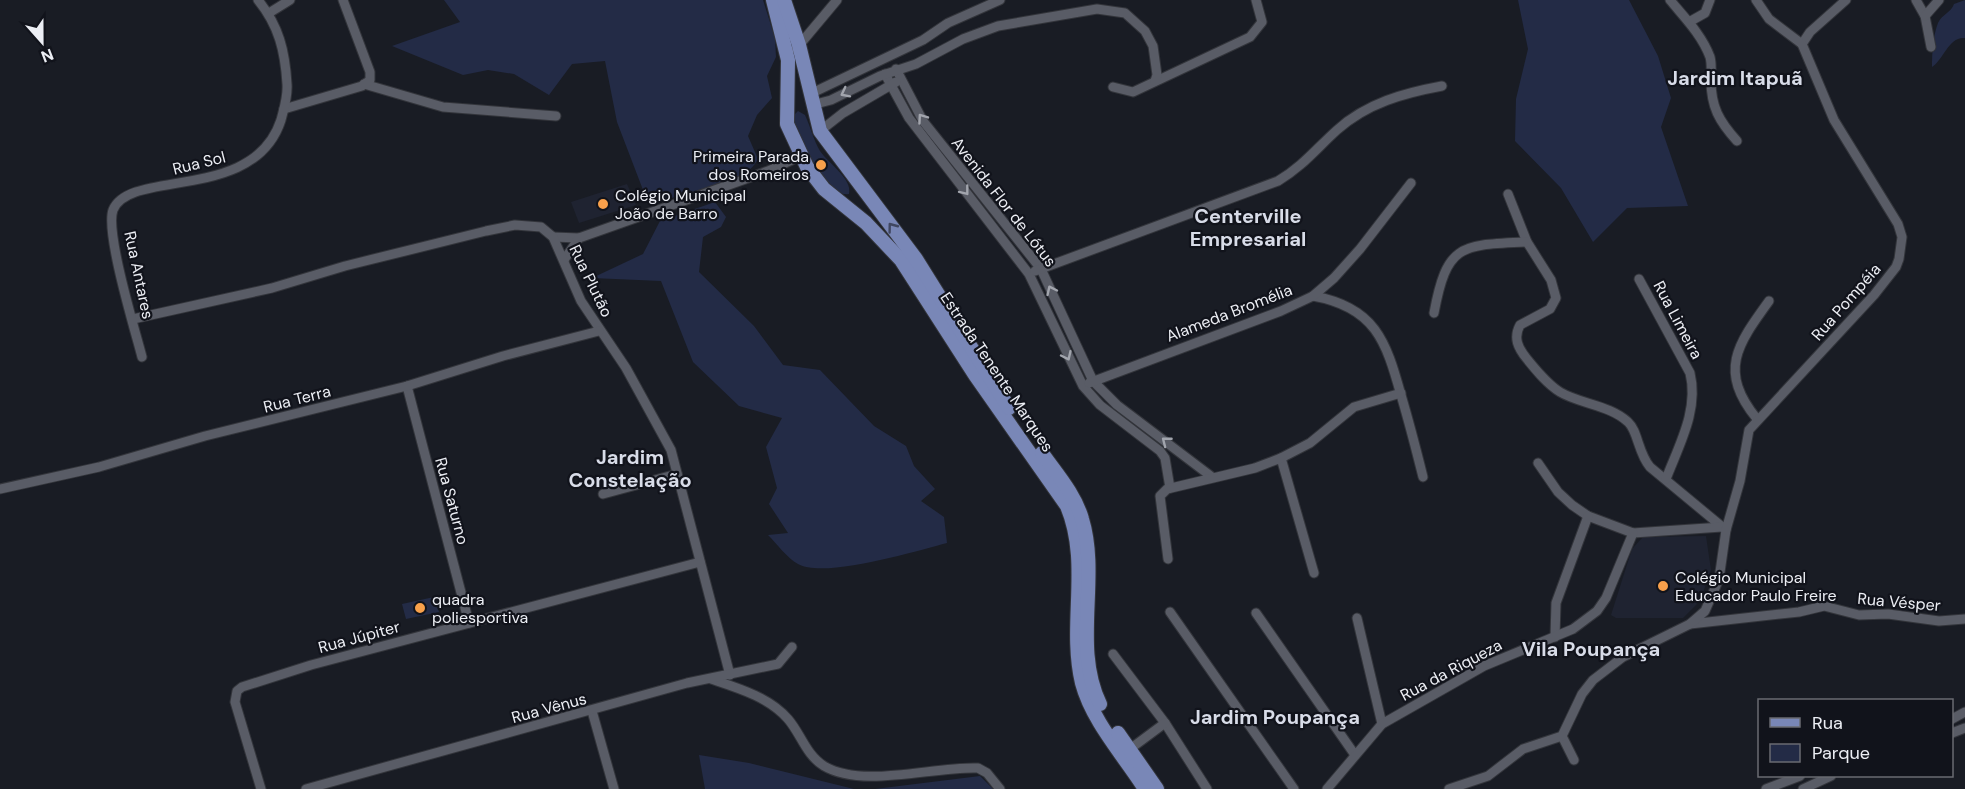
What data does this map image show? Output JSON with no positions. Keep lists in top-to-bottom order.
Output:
{
  "streets": {
    "main road": ["Estrada Tenente Marques"],
    "street": [
      "Rua Sol",
      "Avenida Flor de Lótus",
      "Rua Antares",
      "Rua Plutão",
      "Rua Pompéia",
      "Alameda Bromélia",
      "Rua Limeira",
      "Rua Terra",
      "Rua Saturno",
      "Rua Vésper",
      "Rua Júpiter",
      "Rua da Riqueza",
      "Rua Vênus"
    ]
  },
  "crossings": [
    ["Rua Sol", "Rua Antares"],
    ["Avenida Flor de Lótus", "Alameda Bromélia"],
    ["Rua Antares", "Rua Plutão"],
    ["Rua Plutão", "Rua Terra"],
    ["Rua Plutão", "Rua Júpiter"],
    ["Rua Plutão", "Rua Vênus"],
    ["Rua Pompéia", "Rua Vésper"],
    ["Rua Terra", "Rua Saturno"],
    ["Rua Saturno", "Rua Júpiter"]
  ],
  "districts": [
    "Jardim Itapuã",
    "Centerville Empresarial",
    "Jardim Constelação",
    "Vila Poupança",
    "Jardim Poupança"
  ],
  "places": [
    "Primeira Parada dos Romeiros",
    "Colégio Municipal João de Barro",
    "Colégio Municipal Educador Paulo Freire",
    "quadra poliesportiva"
  ],
  "legend": ["Rua", "Parque"],
  "north": "bottom"
}
